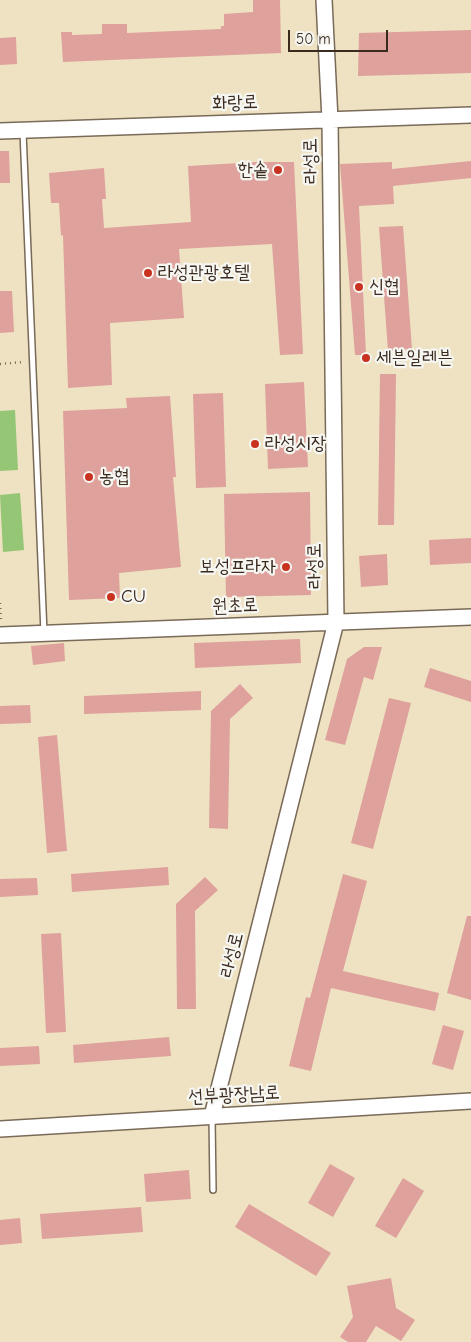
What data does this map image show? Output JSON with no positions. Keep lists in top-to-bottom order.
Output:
{
  "streets": {
    "street": [
      "화랑로",
      "라성로",
      "원초로",
      "선부광장남로"
    ]
  },
  "crossings": [
    ["화랑로", "라성로"],
    ["라성로", "원초로"],
    ["라성로", "선부광장남로"]
  ],
  "places": [
    "한솥",
    "라성관광호텔",
    "신협",
    "세븐일레븐",
    "라성시장",
    "농협",
    "보성프라자",
    "CU"
  ],
  "scale_bar": "50 m"
}
